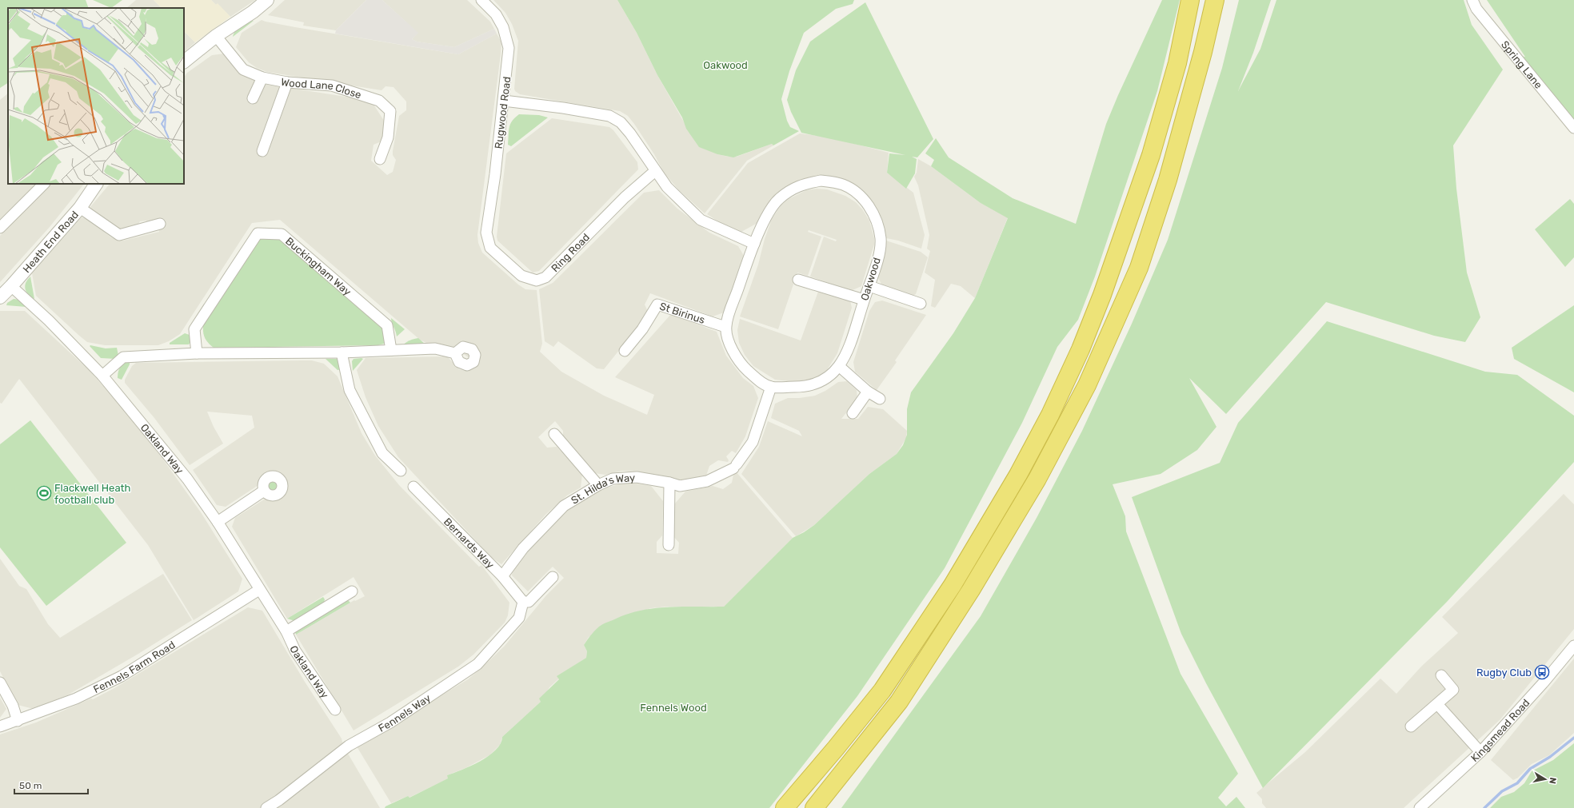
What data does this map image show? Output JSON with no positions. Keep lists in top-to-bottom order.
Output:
{
  "streets": {
    "street": [
      "Spring Lane",
      "Wood Lane Close",
      "Rugwood Road",
      "Heath End Road",
      "Ring Road",
      "Buckingham Way",
      "Oakwood",
      "St Birinus",
      "Oakland Way",
      "St. Hilda's Way",
      "Bernards Way",
      "Fennels Farm Road",
      "Fennels Way",
      "Kingsmead Road"
    ]
  },
  "crossings": [
    ["Rugwood Road", "Ring Road"],
    ["Heath End Road", "Oakland Way"],
    ["Oakwood", "St Birinus"],
    ["Oakwood", "St. Hilda's Way"],
    ["Oakland Way", "Fennels Farm Road"],
    ["St. Hilda's Way", "Bernards Way"],
    ["Bernards Way", "Fennels Way"]
  ],
  "parks": ["Oakwood", "Fennels Wood"],
  "places": {
    "sports": ["Flackwell Heath football club"],
    "bus stop": ["Rugby Club"]
  },
  "scale_bar": "50 m",
  "north": "right"
}
